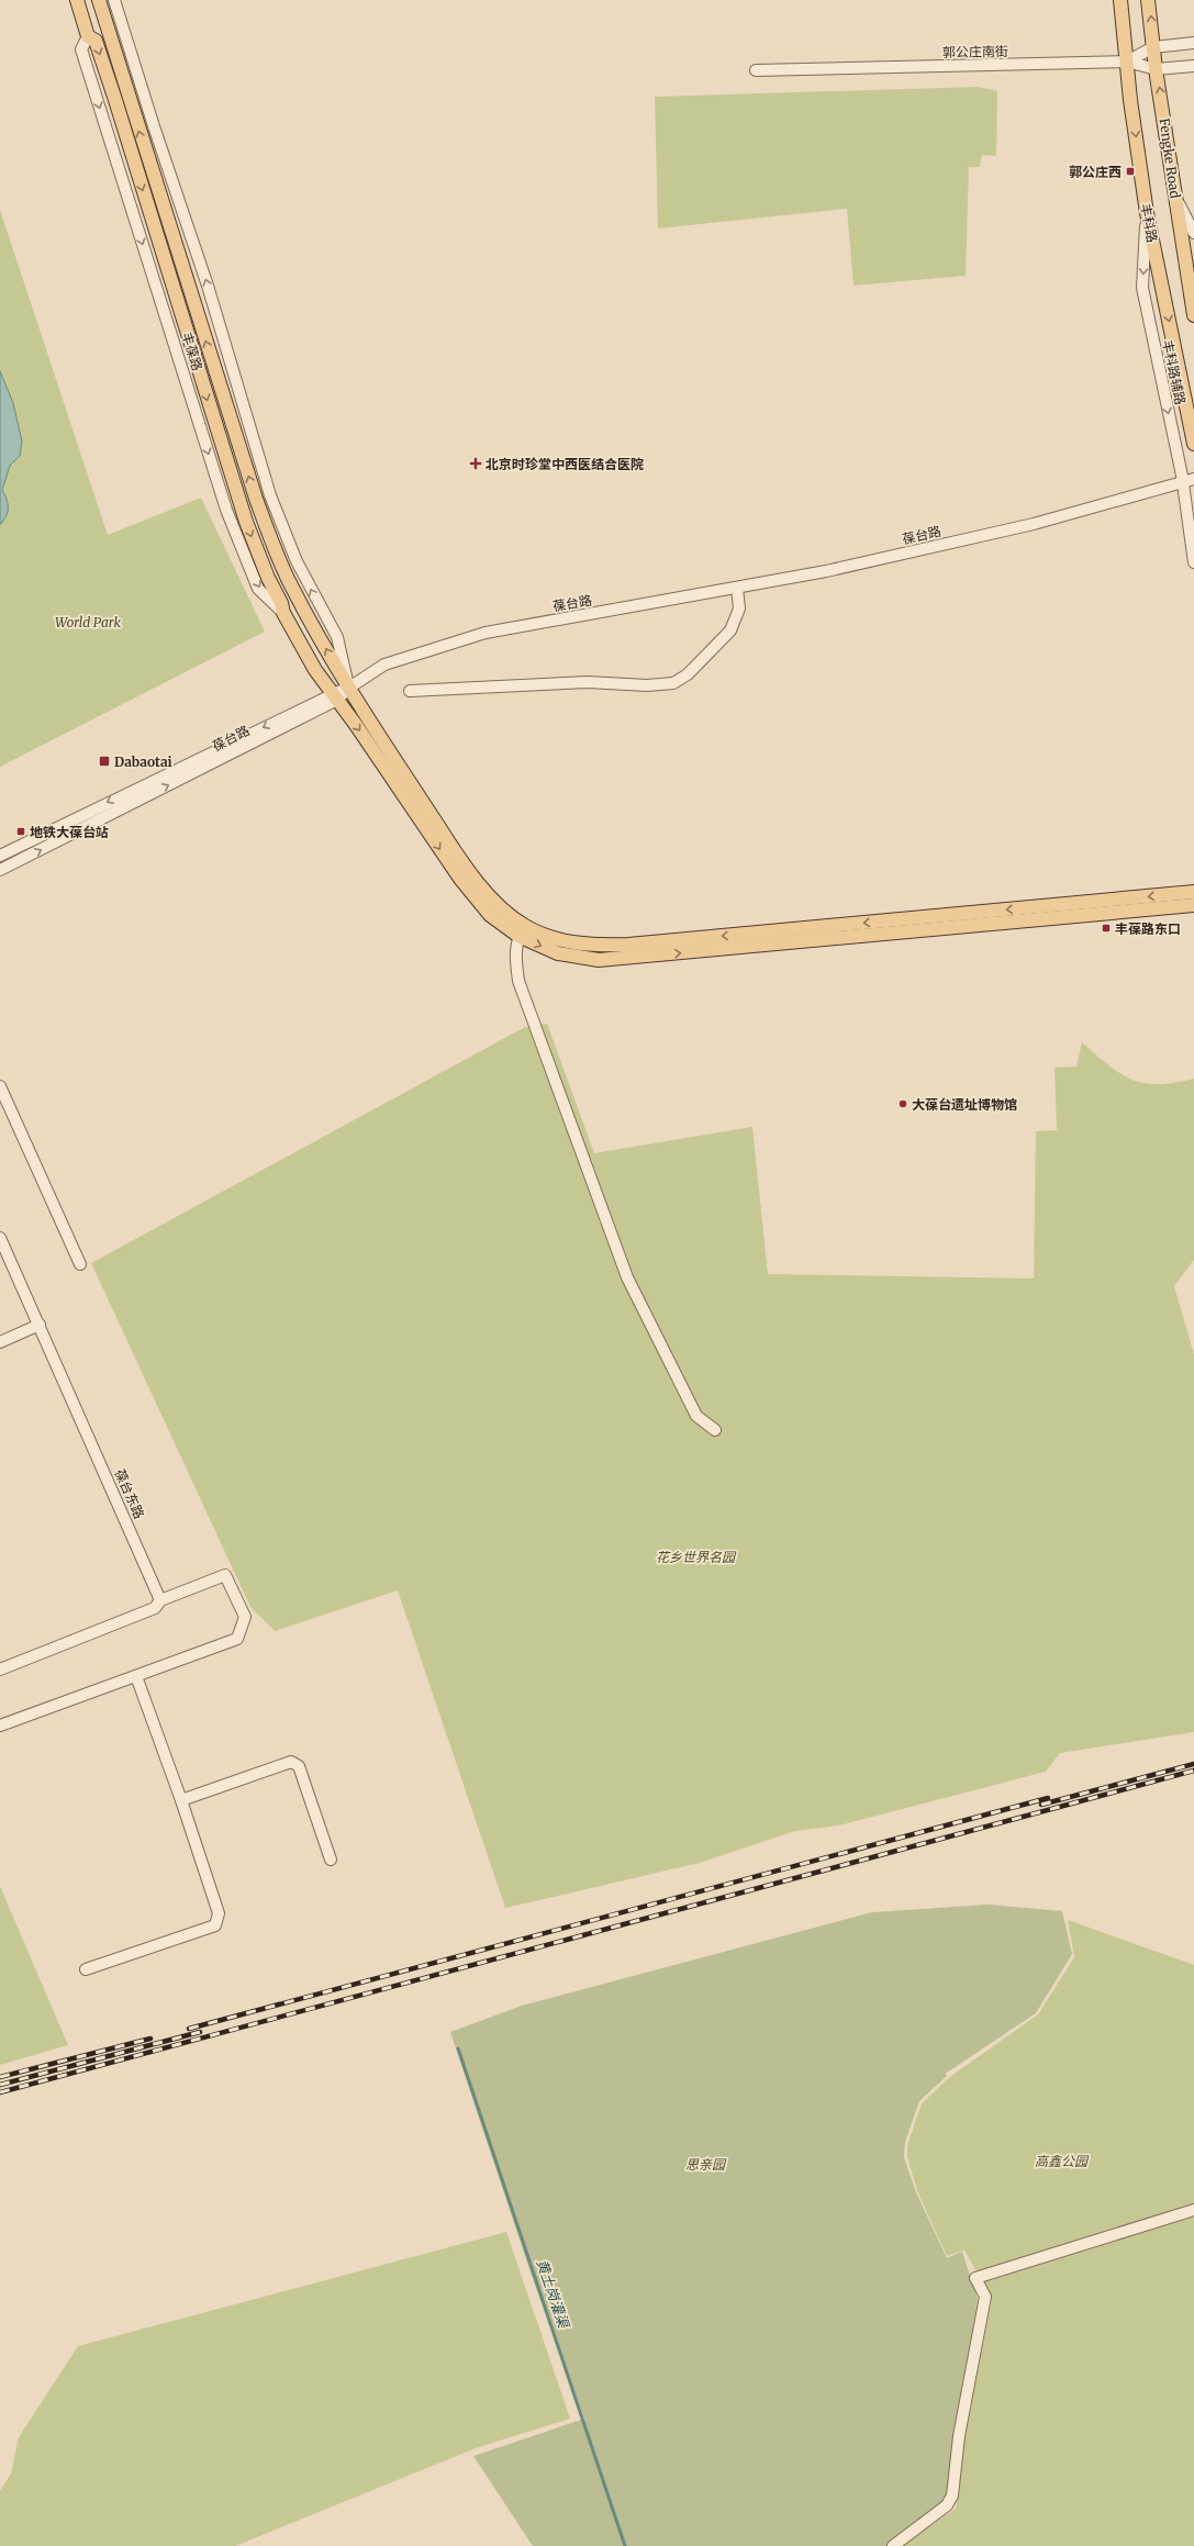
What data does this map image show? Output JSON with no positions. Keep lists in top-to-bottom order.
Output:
{
  "streets": {
    "main road": ["Fengke Road", "丰科路", "丰葆路"],
    "street": [
      "郭公庄南街",
      "丰科路辅路",
      "葆台路",
      "葆台东路"
    ]
  },
  "crossings": [
    ["郭公庄南街", "Fengke Road"],
    ["郭公庄南街", "丰科路"],
    ["丰科路", "丰科路辅路"],
    ["丰葆路", "葆台路"],
    ["丰科路辅路", "葆台路"]
  ],
  "one_way": ["Fengke Road", "丰科路", "丰科路辅路"],
  "water": ["黄土岗灌渠"],
  "parks": [
    "World Park",
    "花乡世界名园",
    "高鑫公园",
    "思亲园"
  ],
  "places": {
    "transit": [
      "郭公庄西",
      "Dabaotai",
      "地铁大葆台站",
      "丰葆路东口"
    ],
    "health": ["北京时珍堂中西医结合医院"],
    "other": ["大葆台遗址博物馆"]
  }
}
